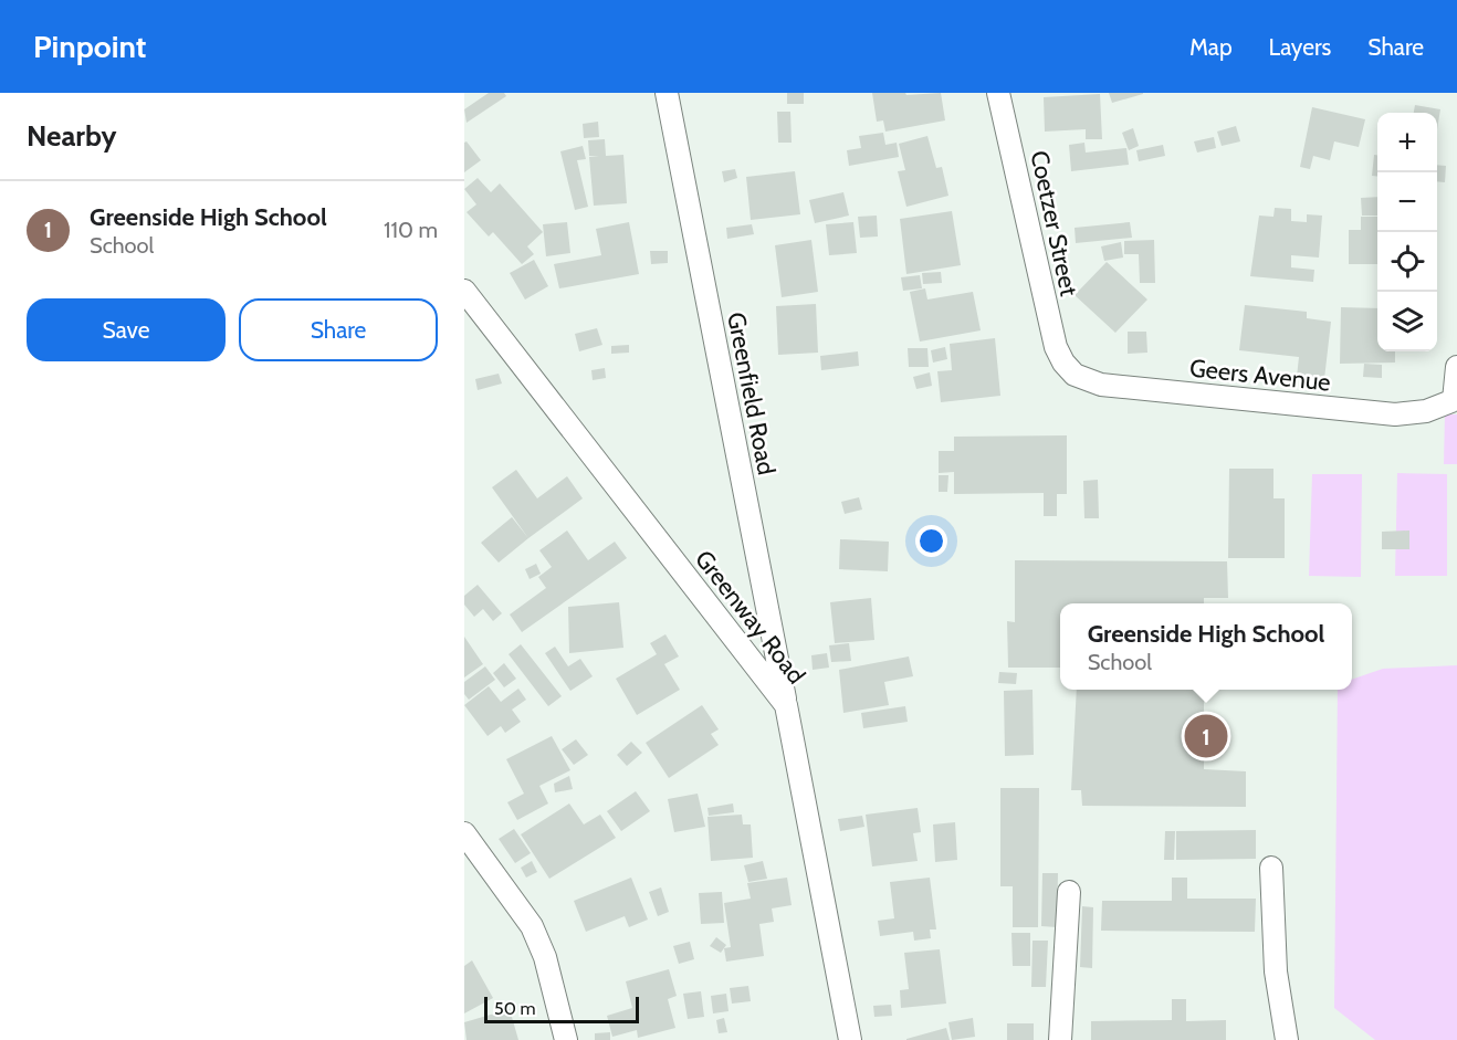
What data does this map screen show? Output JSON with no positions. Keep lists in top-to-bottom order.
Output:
{
  "streets": {
    "street": [
      "Coetzer Street",
      "Geers Avenue",
      "Greenfield Road",
      "Greenway Road"
    ]
  },
  "crossings": [
    ["Coetzer Street", "Geers Avenue"],
    ["Greenfield Road", "Greenway Road"]
  ],
  "scale_bar": "50 m",
  "page": {
    "header": "Pinpoint",
    "nav": ["Map", "Layers", "Share"],
    "heading": "Nearby",
    "map_buttons": ["+", "−"],
    "list": [
      {
        "mark": "1",
        "name": "Greenside High School",
        "note": "School",
        "value": "110 m"
      }
    ],
    "buttons": ["Save", "Share"],
    "popup": ["Greenside High School", "School"],
    "pins": "1",
    "scale": "50 m"
  }
}
